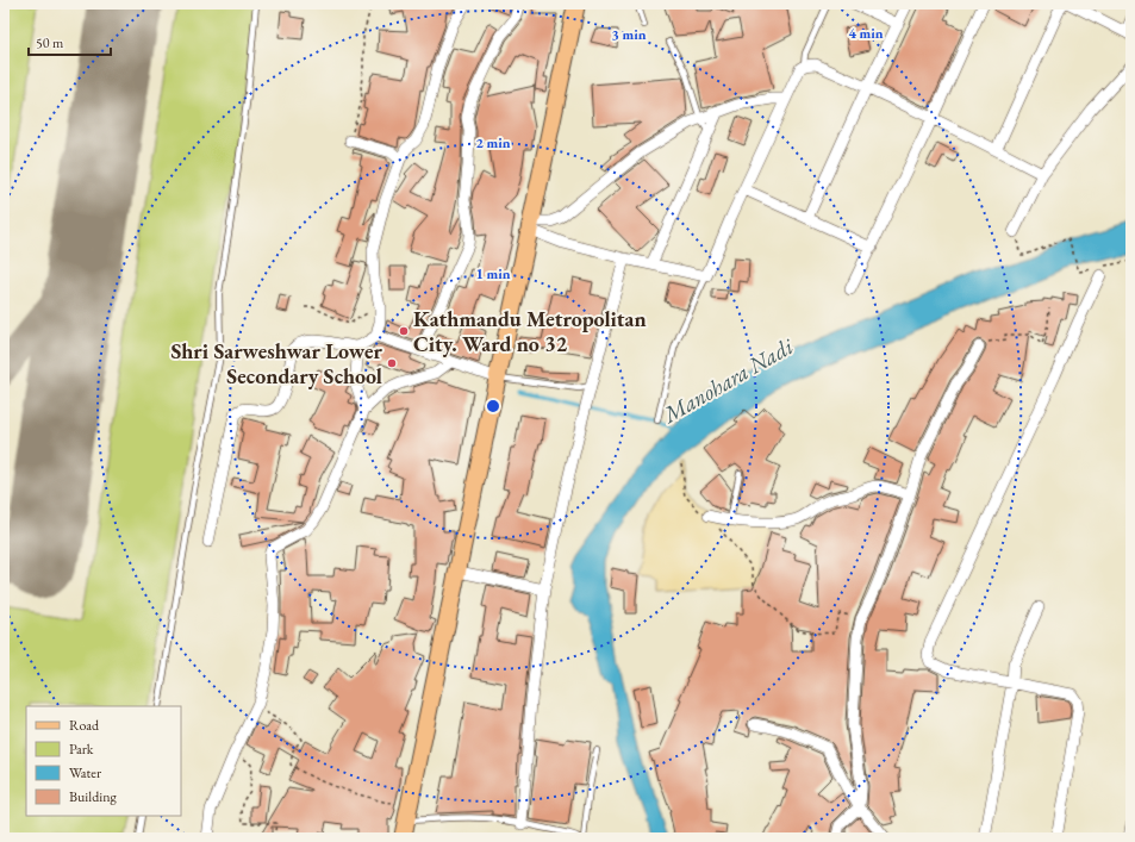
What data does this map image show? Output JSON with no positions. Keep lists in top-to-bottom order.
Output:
{
  "water": ["Manohara Nadi"],
  "places": ["Kathmandu Metropolitan City. Ward no 32", "Shri Sarweshwar Lower Secondary School"],
  "legend": [
    "Road",
    "Park",
    "Water",
    "Building"
  ],
  "scale_bar": "50 m",
  "rings": [
    "4 min",
    "3 min",
    "2 min",
    "1 min"
  ]
}
